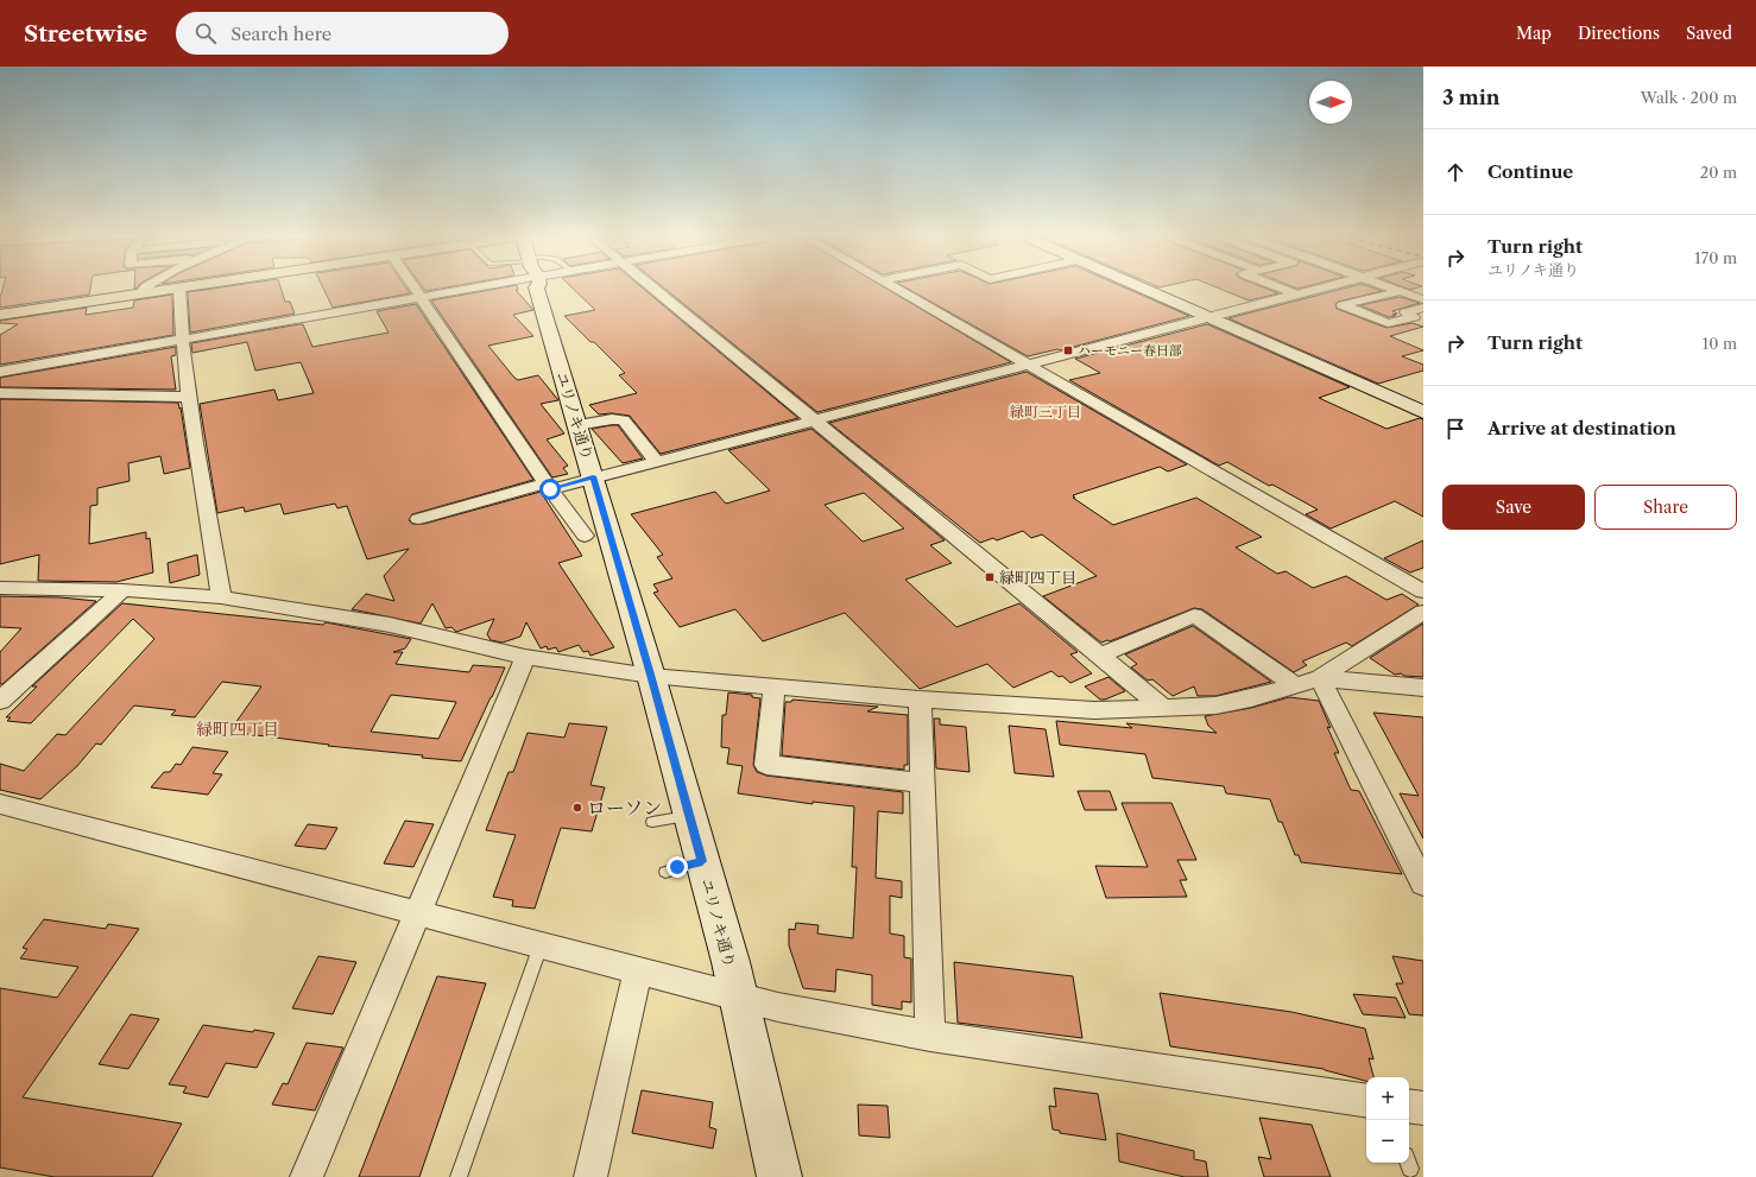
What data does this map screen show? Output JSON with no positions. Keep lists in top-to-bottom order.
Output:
{
  "streets": {
    "street": ["ユリノキ通り"]
  },
  "districts": ["緑町三丁目", "緑町四丁目"],
  "places": {
    "transit": ["ハーモニー春日部", "緑町四丁目"],
    "other": ["ローソン"]
  },
  "north": "right",
  "page": {
    "header": "Streetwise",
    "search": "Search here",
    "nav": ["Map", "Directions", "Saved"],
    "heading": ["3 min", "Walk · 200 m"],
    "list": [
      ["Continue", "20 m"],
      ["Turn right", "ユリノキ通り", "170 m"],
      ["Turn right", "10 m"],
      "Arrive at destination"
    ],
    "buttons": ["Save", "Share"],
    "map_buttons": ["+", "−"]
  }
}
